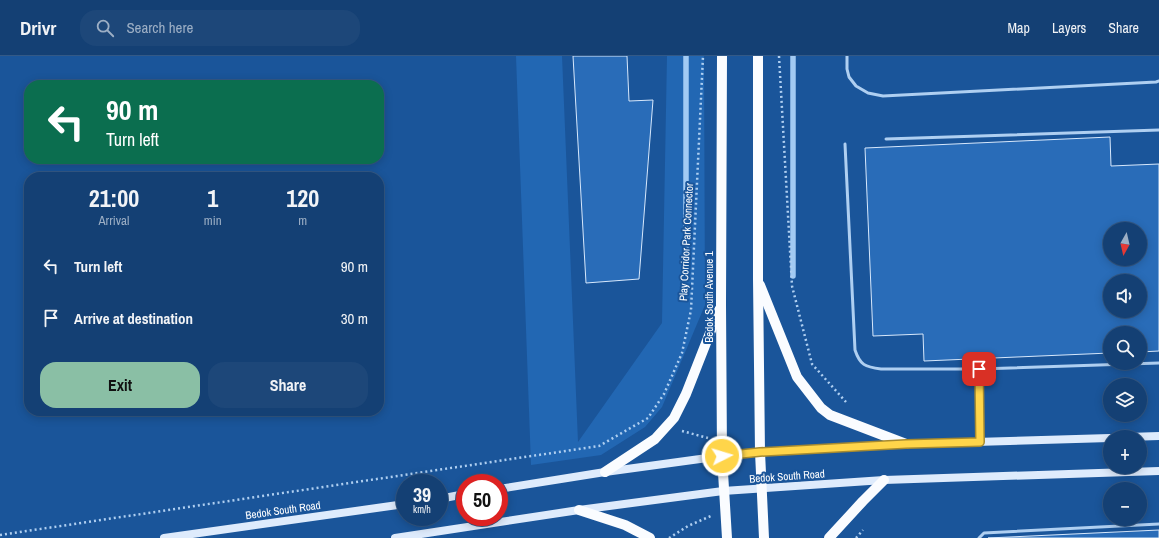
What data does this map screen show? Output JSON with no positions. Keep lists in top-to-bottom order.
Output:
{
  "streets": {
    "main road": ["Bedok South Avenue 1", "Bedok South Road"],
    "path": ["Play Corridor Park Connector"]
  },
  "crossings": [
    ["Bedok South Avenue 1", "Bedok South Road"]
  ],
  "north": "bottom",
  "page": {
    "header": "Drivr",
    "search": "Search here",
    "nav": ["Map", "Layers", "Share"],
    "turn": ["90 m", "Turn left"],
    "eta": [
      "21:00",
      "Arrival",
      "1",
      "min",
      "120",
      "m"
    ],
    "map_buttons": ["+", "−"],
    "list": [
      {
        "name": "Turn left",
        "value": "90 m"
      },
      {
        "name": "Arrive at destination",
        "value": "30 m"
      }
    ],
    "buttons": ["Exit", "Share"],
    "speed": "39 km/h",
    "limit": "50"
  }
}
